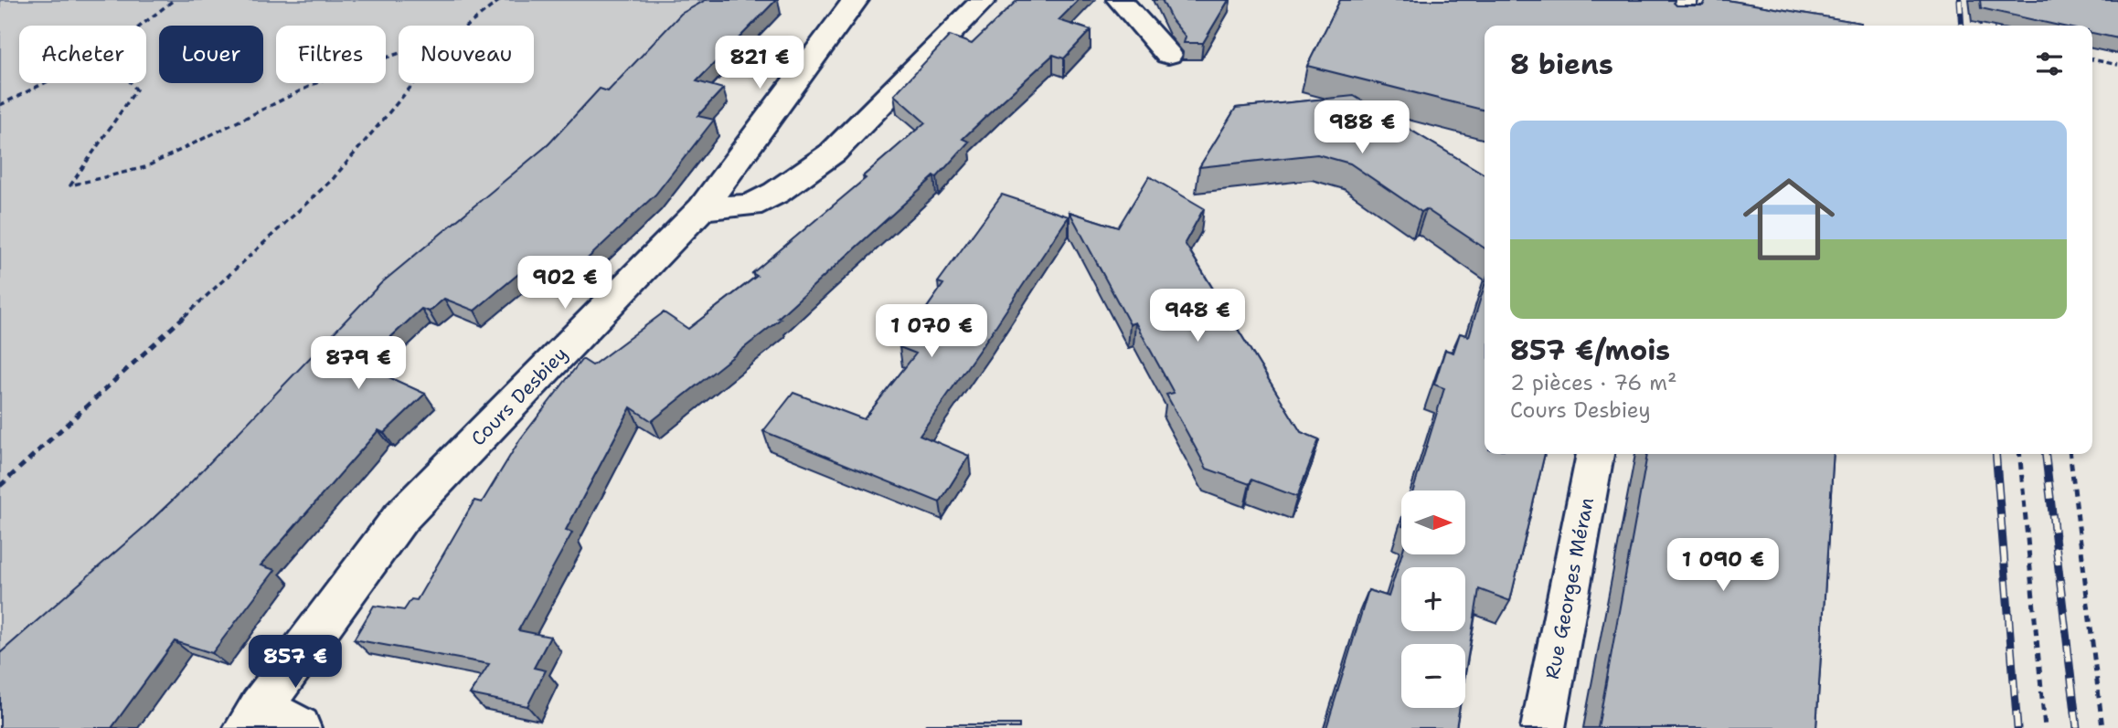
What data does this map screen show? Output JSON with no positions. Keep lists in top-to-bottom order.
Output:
{
  "streets": {
    "street": ["Cours Desbiey", "Rue Georges Méran"]
  },
  "north": "right",
  "page": {
    "chip": [
      "Acheter",
      "Louer",
      "Filtres",
      "Nouveau"
    ],
    "heading": "8 biens",
    "price": [
      "821 €",
      "988 €",
      "902 €",
      "948 €",
      "1 070 €",
      "879 €",
      "1 090 €",
      "857 €"
    ],
    "list": [
      {
        "name": "857 €/mois",
        "note": "2 pièces · 76 m² · Cours Desbiey"
      }
    ],
    "map_buttons": ["+", "−"]
  }
}
